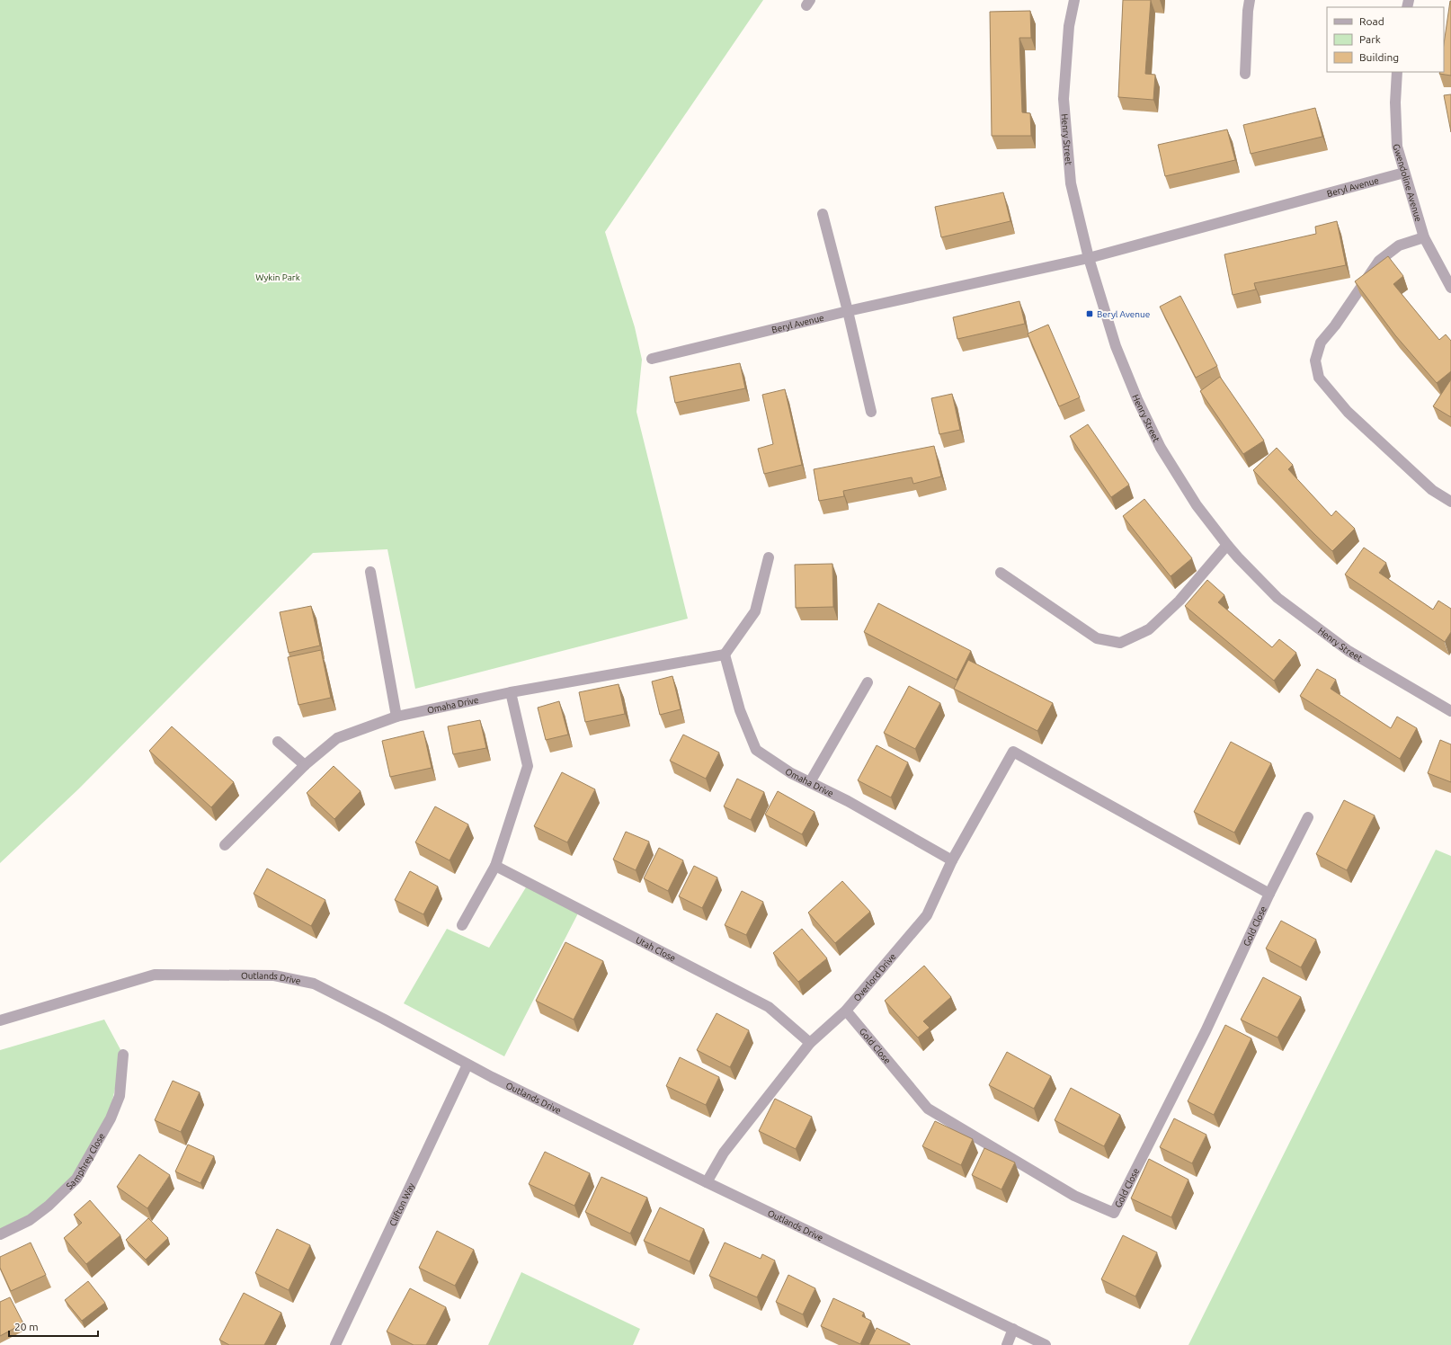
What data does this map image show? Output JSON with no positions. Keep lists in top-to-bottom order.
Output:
{
  "streets": {
    "street": [
      "Henry Street",
      "Gwendoline Avenue",
      "Beryl Avenue",
      "Omaha Drive",
      "Gold Close",
      "Utah Close",
      "Overlord Drive",
      "Outlands Drive",
      "Samphrey Close",
      "Clifton Way"
    ]
  },
  "crossings": [
    ["Henry Street", "Beryl Avenue"],
    ["Gwendoline Avenue", "Beryl Avenue"],
    ["Omaha Drive", "Overlord Drive"],
    ["Gold Close", "Overlord Drive"],
    ["Utah Close", "Overlord Drive"],
    ["Overlord Drive", "Outlands Drive"],
    ["Outlands Drive", "Clifton Way"]
  ],
  "parks": ["Wykin Park"],
  "places": {
    "transit": ["Beryl Avenue"]
  },
  "legend": ["Road", "Park", "Building"],
  "scale_bar": "20 m"
}
